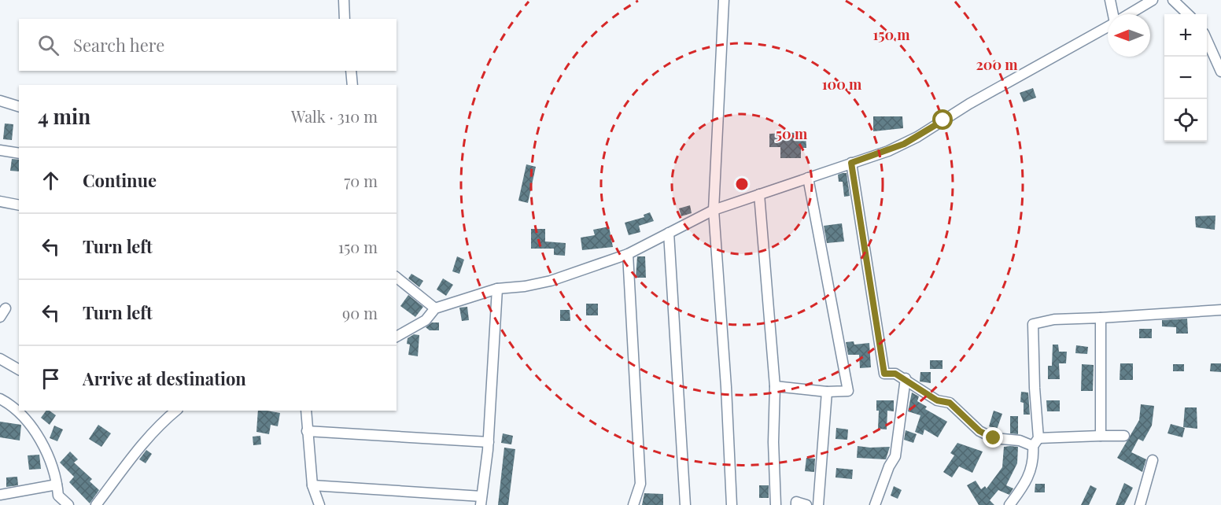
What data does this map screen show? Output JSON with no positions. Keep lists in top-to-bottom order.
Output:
{
  "north": "left",
  "page": {
    "map_buttons": ["+", "−"],
    "search": "Search here",
    "heading": ["4 min", "Walk · 310 m"],
    "list": [
      ["Continue", "70 m"],
      ["Turn left", "150 m"],
      ["Turn left", "90 m"],
      "Arrive at destination"
    ]
  },
  "rings": [
    "150 m",
    "200 m",
    "100 m",
    "50 m"
  ]
}
